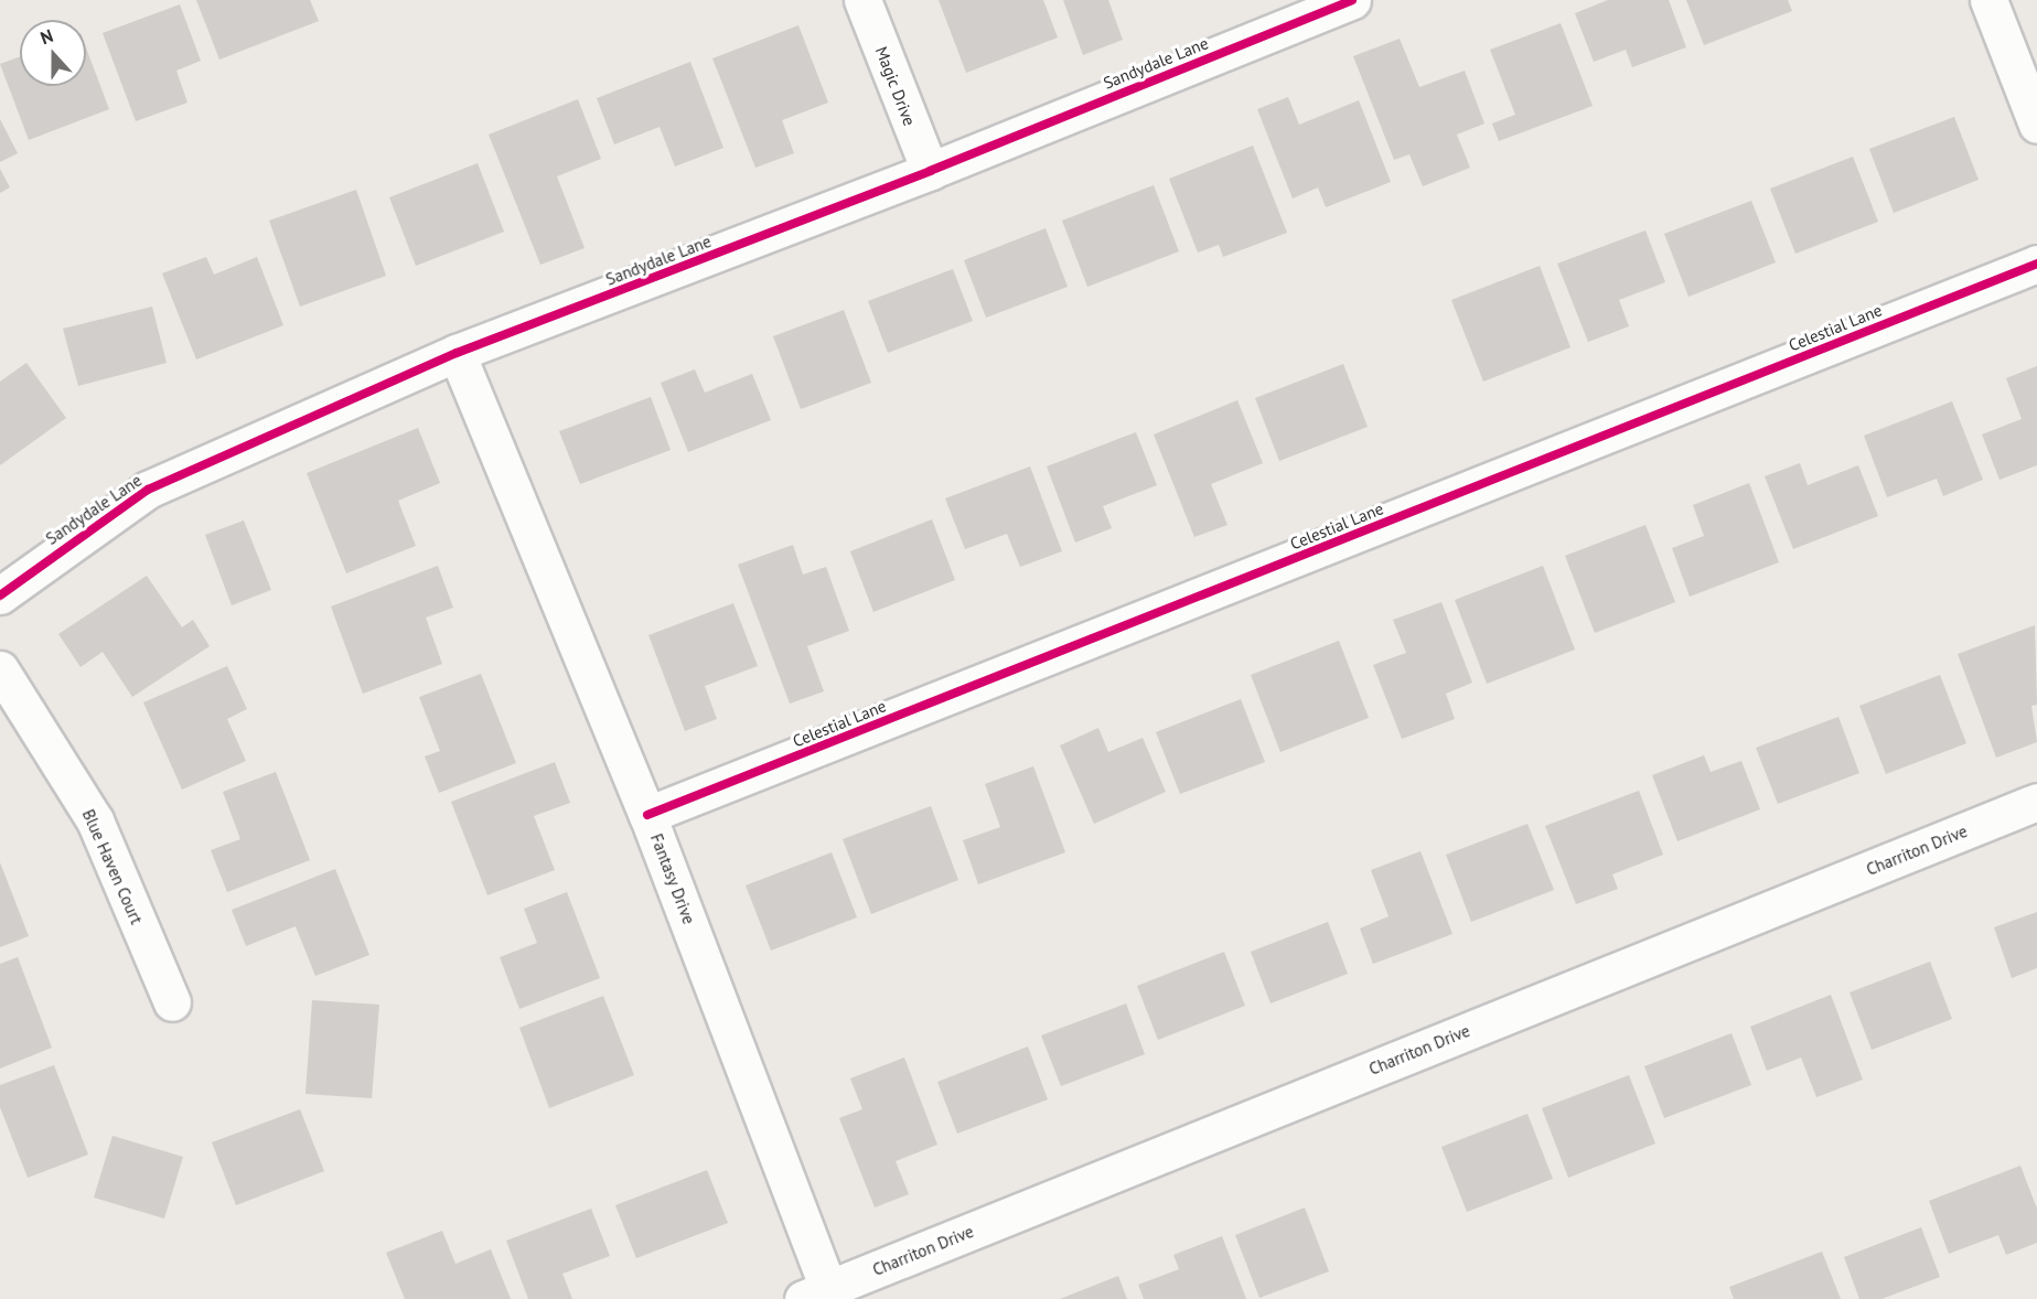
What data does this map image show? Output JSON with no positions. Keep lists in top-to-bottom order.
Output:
{
  "streets": {
    "street": [
      "Sandydale Lane",
      "Magic Drive",
      "Celestial Lane",
      "Charriton Drive",
      "Blue Haven Court",
      "Fantasy Drive"
    ]
  },
  "crossings": [
    ["Sandydale Lane", "Magic Drive"],
    ["Sandydale Lane", "Fantasy Drive"],
    ["Celestial Lane", "Fantasy Drive"],
    ["Charriton Drive", "Fantasy Drive"]
  ],
  "north": "top"
}
